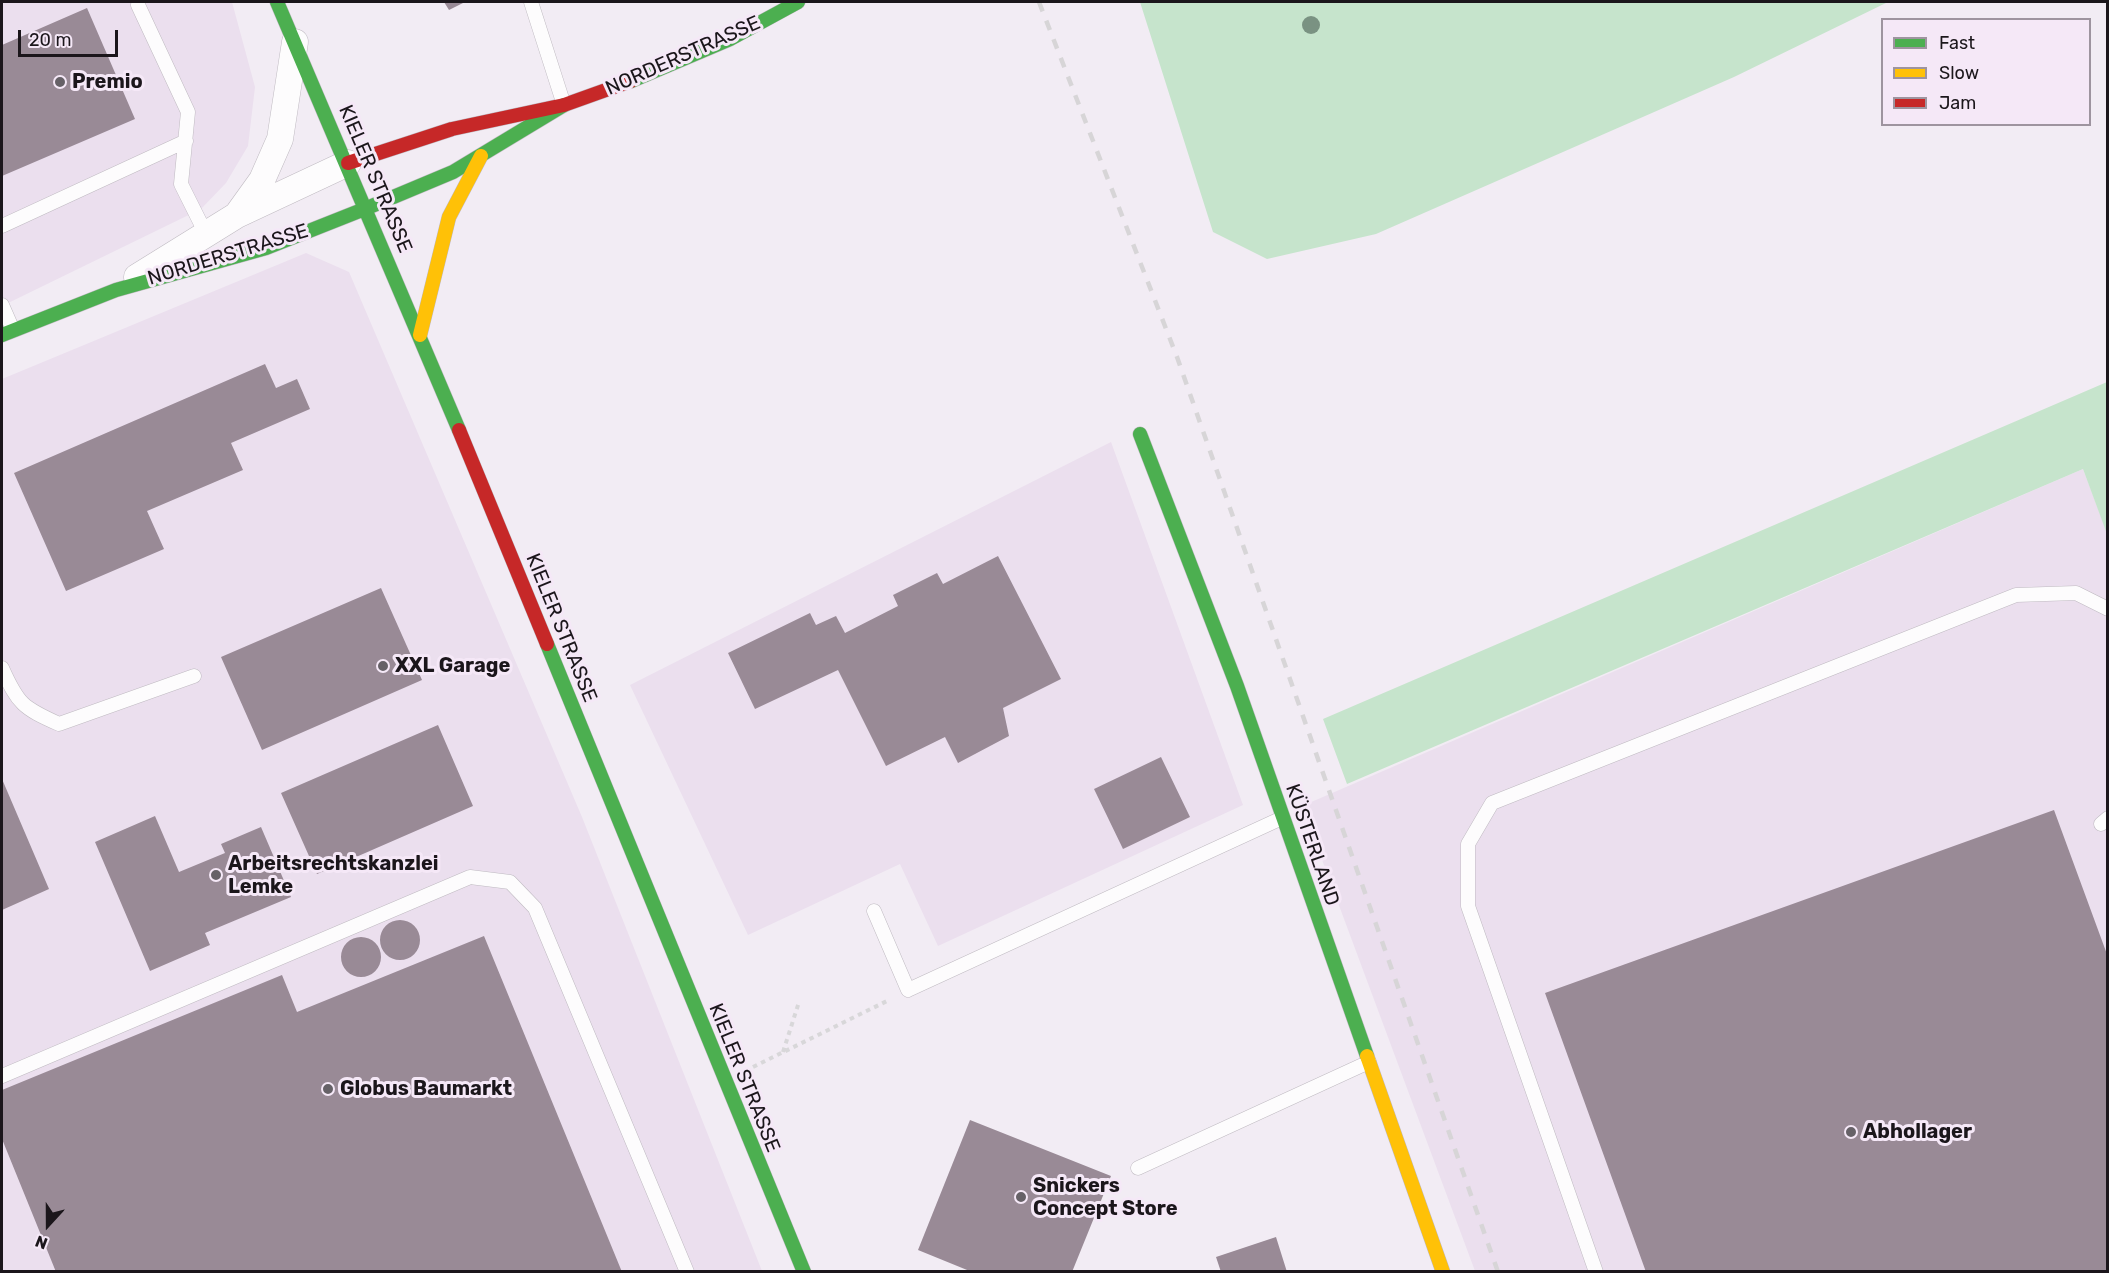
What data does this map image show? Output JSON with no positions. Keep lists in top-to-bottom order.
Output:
{
  "streets": {
    "main road": ["NORDERSTRASSE", "KIELER STRASSE", "KÜSTERLAND"]
  },
  "crossings": [
    ["NORDERSTRASSE", "KIELER STRASSE"]
  ],
  "places": [
    "Premio",
    "XXL Garage",
    "Arbeitsrechtskanzlei Lemke",
    "Globus Baumarkt",
    "Abhollager",
    "Snickers Concept Store"
  ],
  "legend": ["Fast", "Slow", "Jam"],
  "scale_bar": "20 m",
  "north": "bottom"
}
